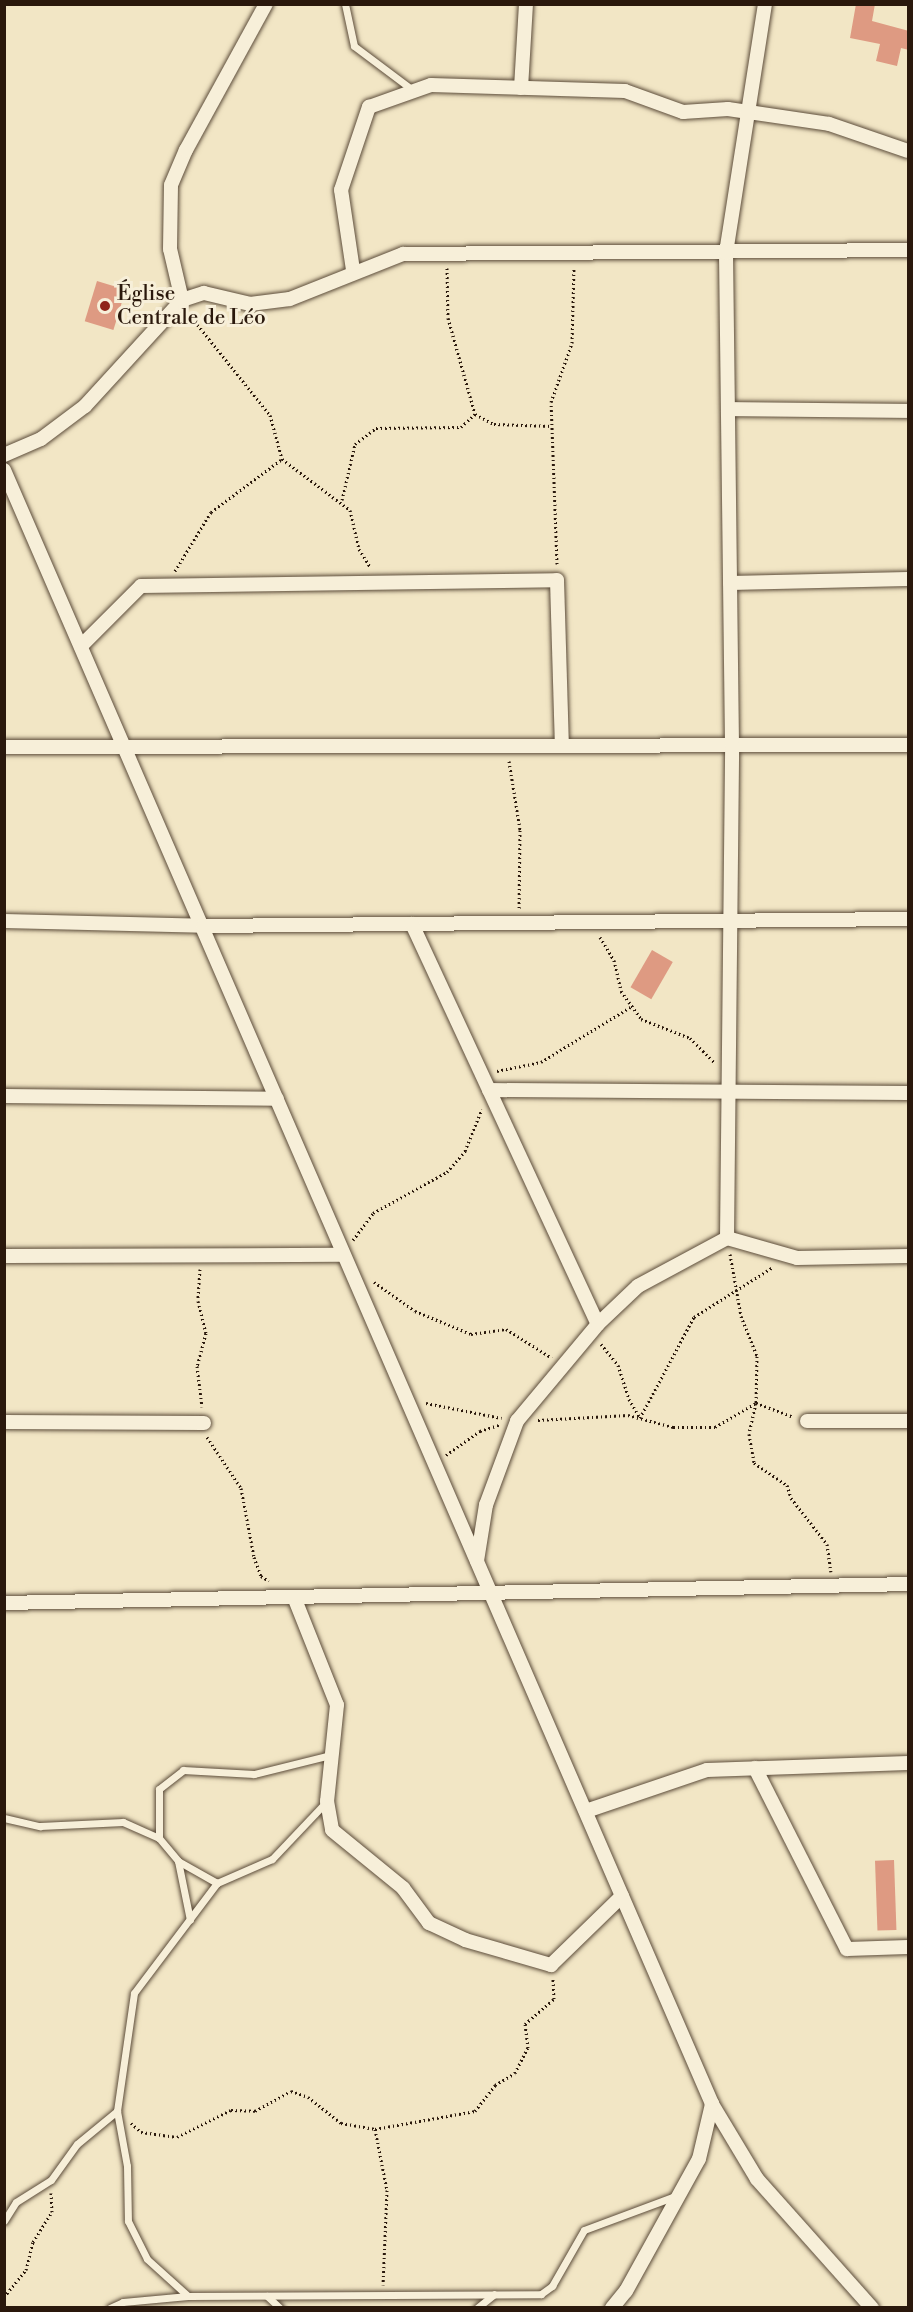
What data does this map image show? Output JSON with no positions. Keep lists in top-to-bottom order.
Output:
{
  "places": ["Église Centrale de Léo"]
}
